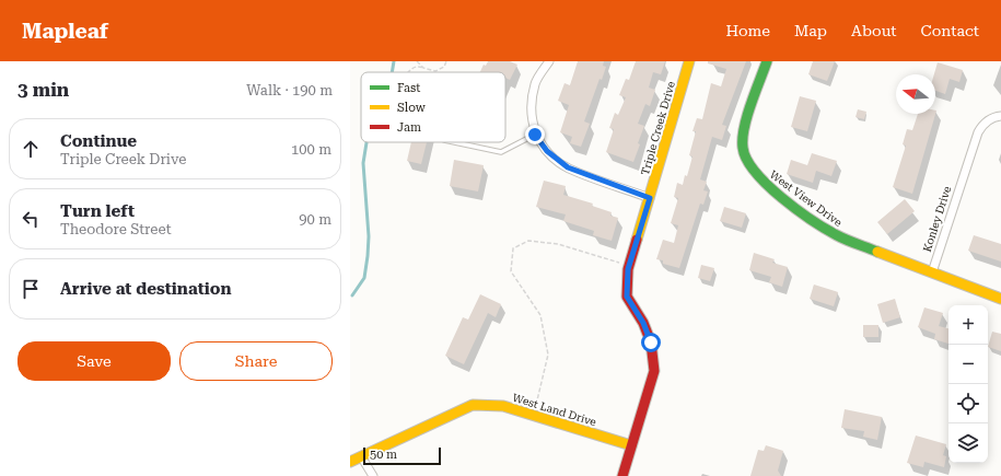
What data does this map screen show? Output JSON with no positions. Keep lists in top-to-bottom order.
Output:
{
  "streets": {
    "street": [
      "Triple Creek Drive",
      "West View Drive",
      "Konley Drive",
      "West Land Drive"
    ]
  },
  "crossings": [
    ["Triple Creek Drive", "West Land Drive"],
    ["West View Drive", "Konley Drive"]
  ],
  "legend": ["Fast", "Slow", "Jam"],
  "scale_bar": "50 m",
  "north": "left",
  "page": {
    "header": "Mapleaf",
    "nav": [
      "Home",
      "Map",
      "About",
      "Contact"
    ],
    "heading": ["3 min", "Walk · 190 m"],
    "list": [
      ["Continue", "Triple Creek Drive", "100 m"],
      ["Turn left", "Theodore Street", "90 m"],
      "Arrive at destination"
    ],
    "map_buttons": ["+", "−"],
    "buttons": ["Save", "Share"],
    "scale": "50 m"
  }
}
